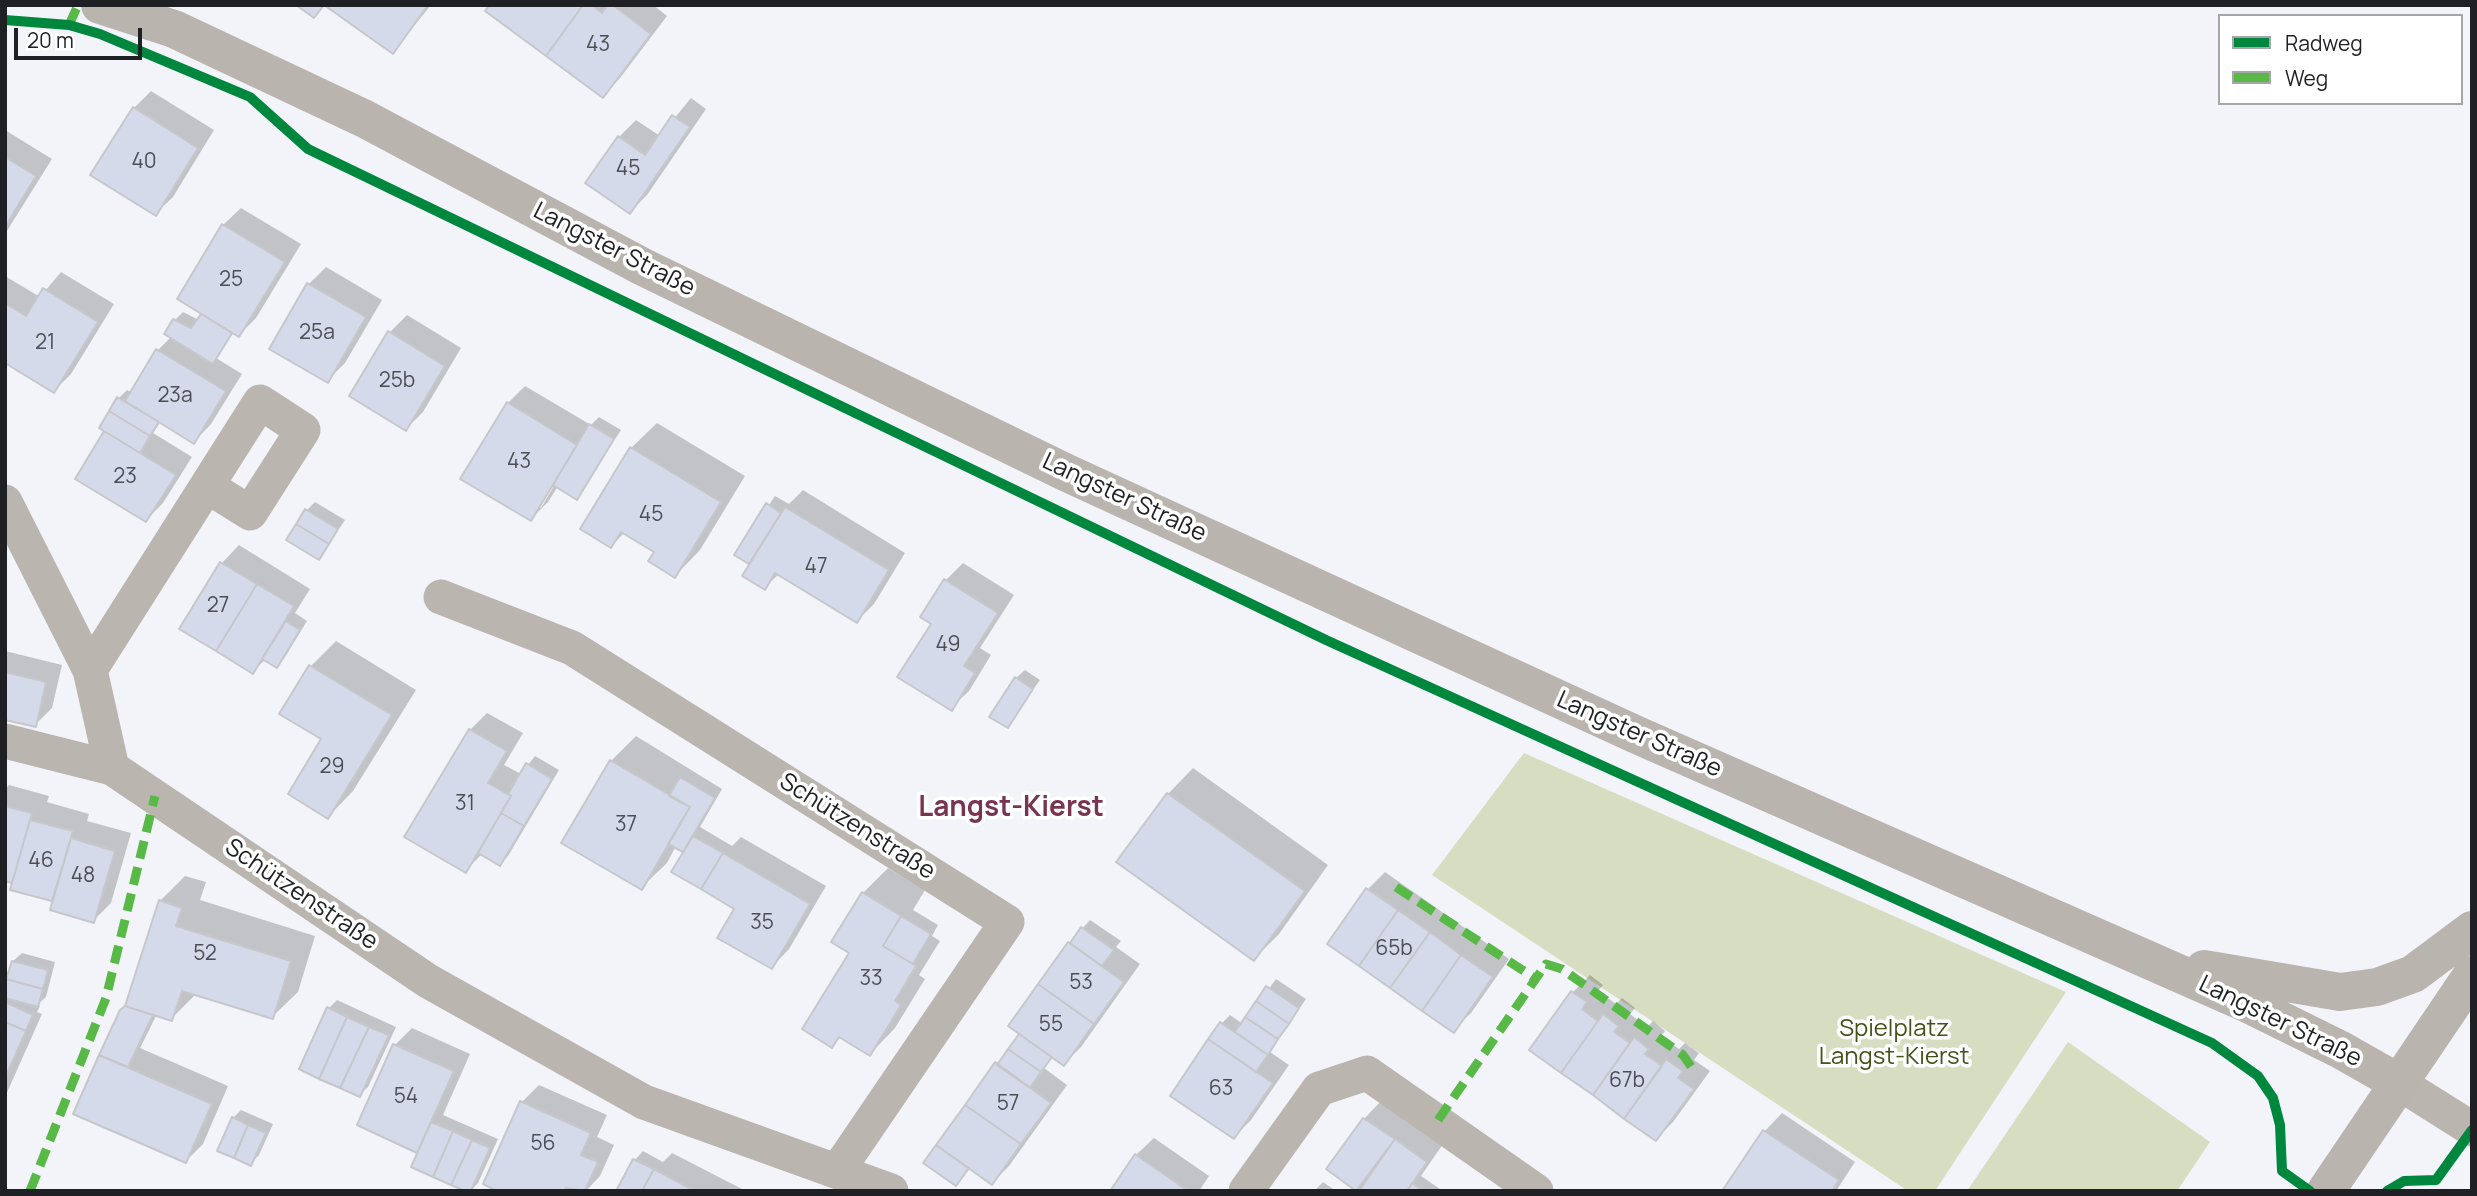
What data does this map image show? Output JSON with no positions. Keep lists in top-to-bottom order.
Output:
{
  "streets": {
    "street": ["Langster Straße", "Schützenstraße"]
  },
  "districts": ["Langst-Kierst"],
  "parks": ["Spielplatz Langst-Kierst"],
  "house_numbers": [
    "43",
    "40",
    "45",
    "25",
    "25a",
    "21",
    "25b",
    "23a",
    "43",
    "23",
    "45",
    "47",
    "27",
    "49",
    "29",
    "31",
    "37",
    "46",
    "48",
    "35",
    "65b",
    "52",
    "33",
    "53",
    "55",
    "67b",
    "63",
    "54",
    "57",
    "56"
  ],
  "legend": ["Radweg", "Weg"],
  "scale_bar": "20 m"
}
